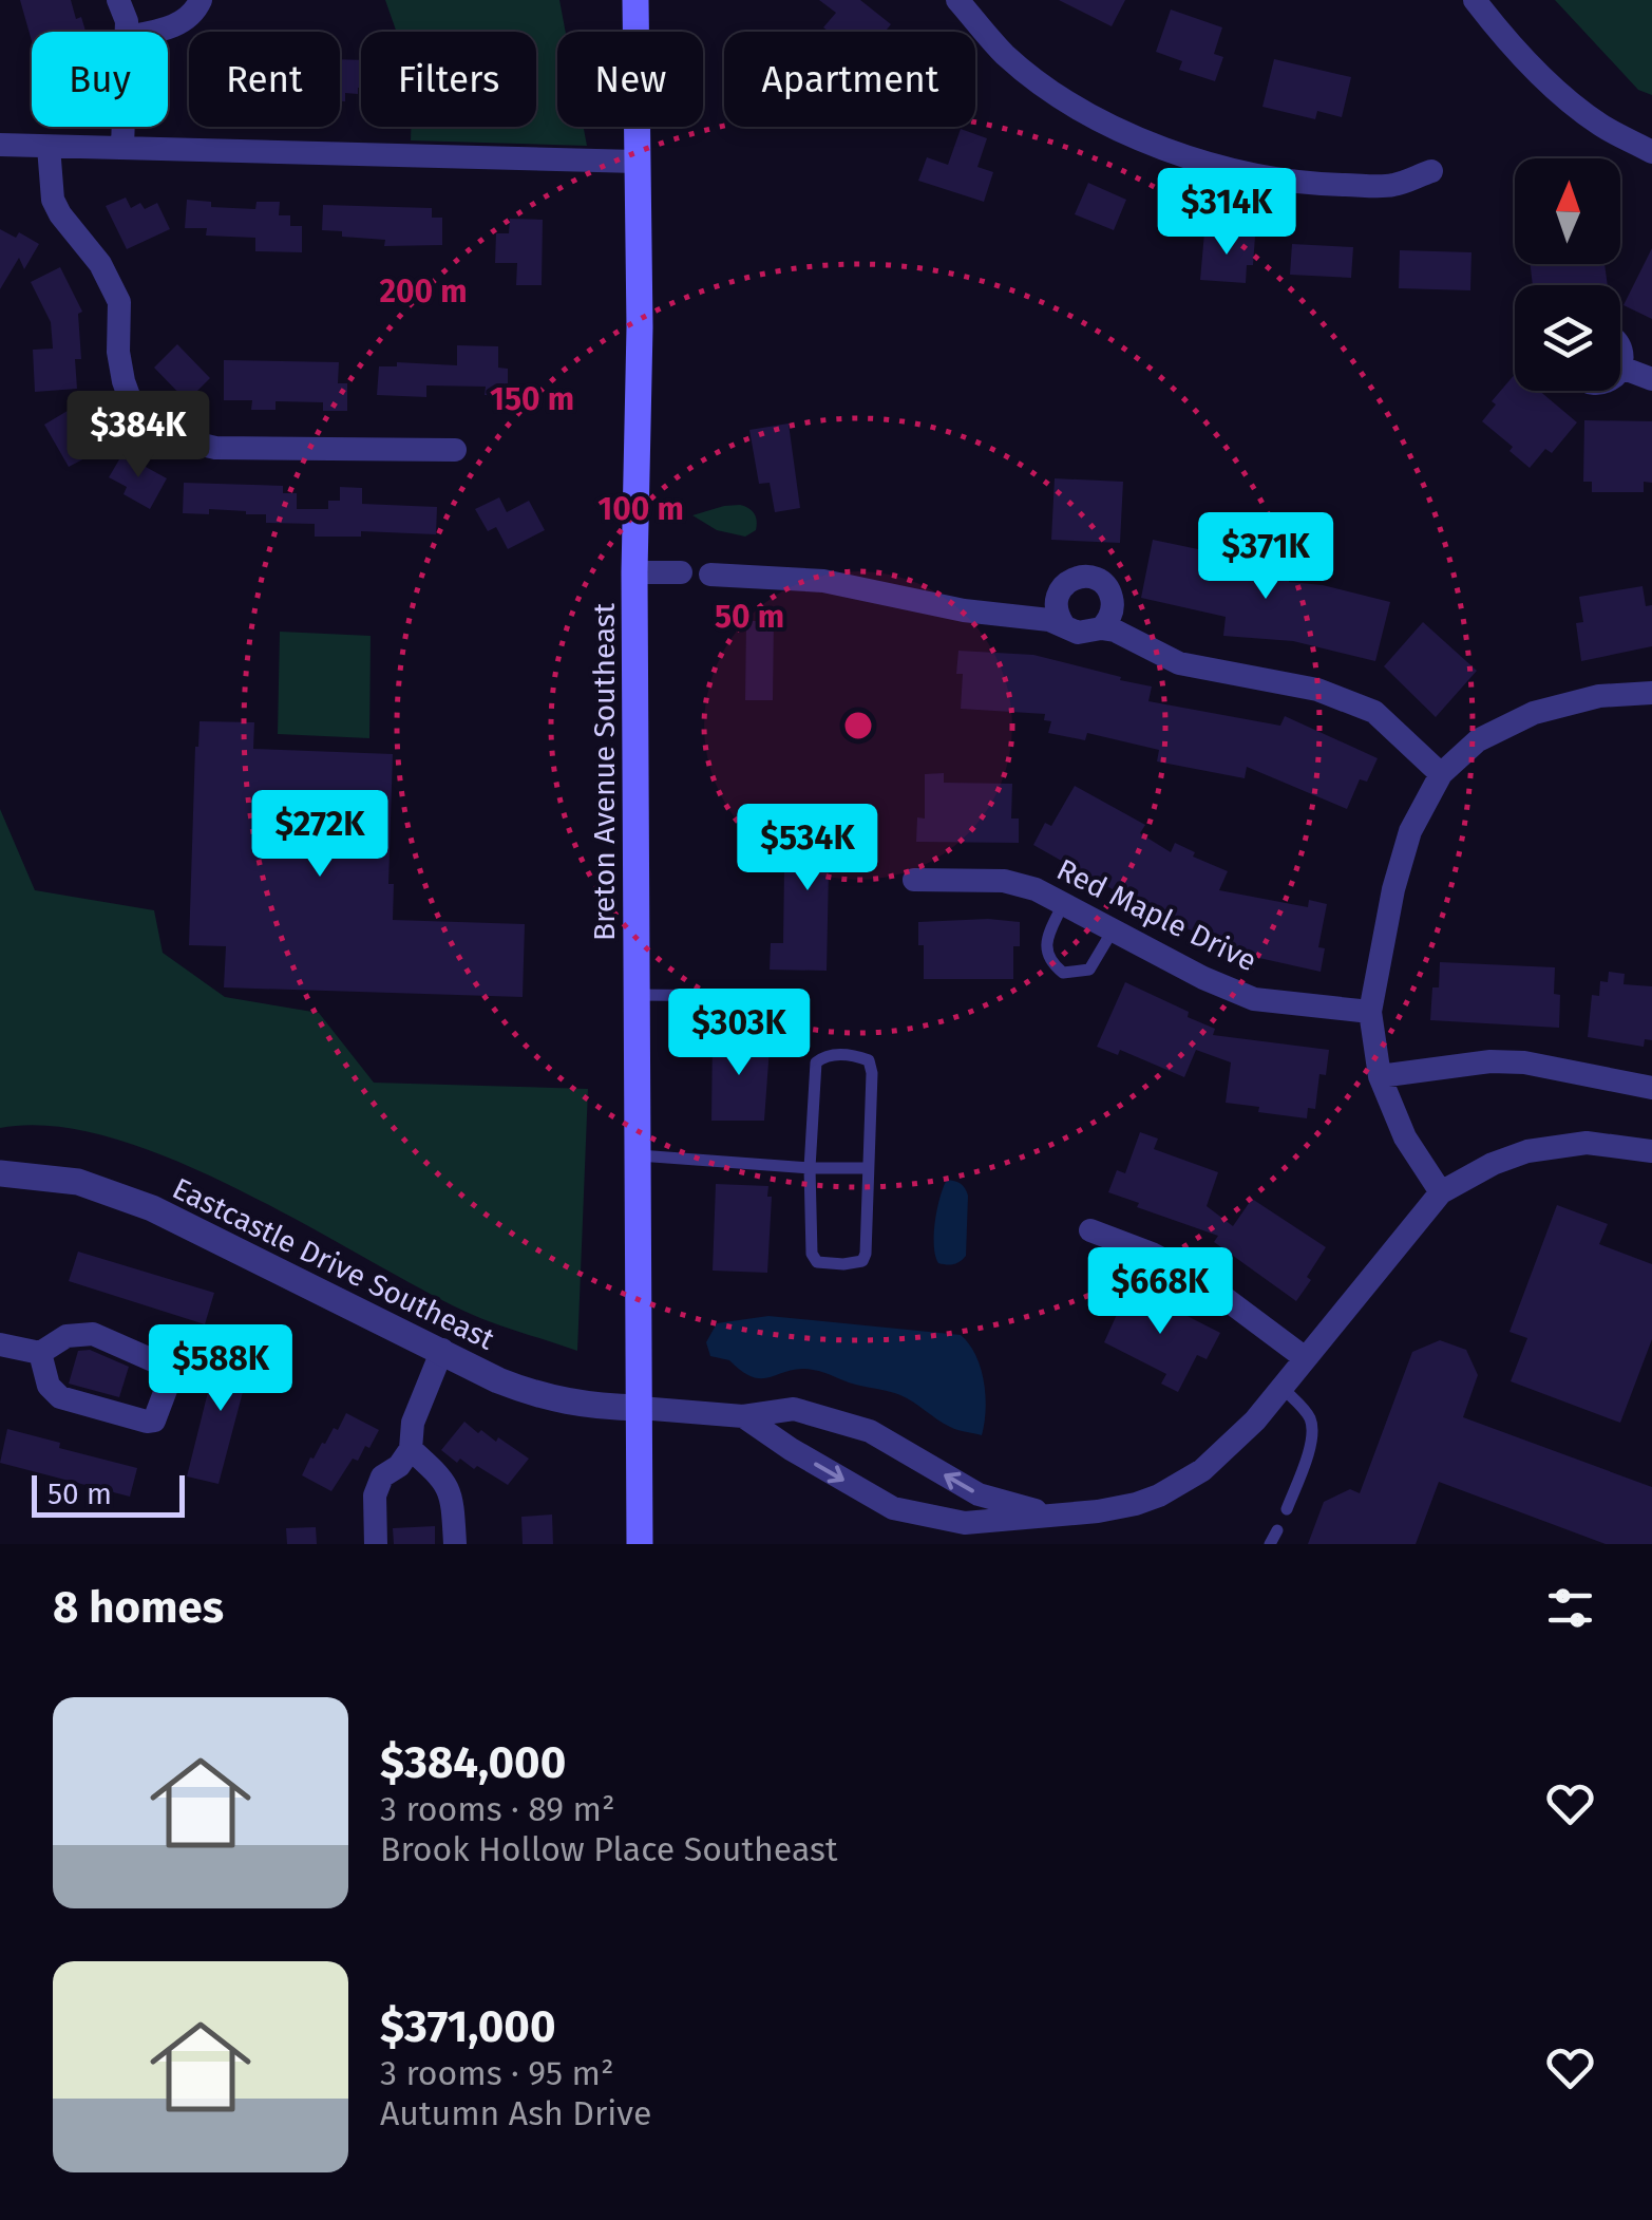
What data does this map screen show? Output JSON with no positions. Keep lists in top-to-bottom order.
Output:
{
  "streets": {
    "main road": ["Breton Avenue Southeast"],
    "street": ["Red Maple Drive", "Eastcastle Drive Southeast"]
  },
  "crossings": [
    ["Breton Avenue Southeast", "Eastcastle Drive Southeast"]
  ],
  "scale_bar": "50 m",
  "north": "top",
  "page": {
    "chip": [
      "Buy",
      "Rent",
      "Filters",
      "New",
      "Apartment"
    ],
    "price": [
      "$314K",
      "$384K",
      "$371K",
      "$272K",
      "$534K",
      "$303K",
      "$668K",
      "$588K"
    ],
    "scale": "50 m",
    "heading": "8 homes",
    "list": [
      {
        "name": "$384,000",
        "note": "3 rooms · 89 m² · Brook Hollow Place Southeast"
      },
      {
        "name": "$371,000",
        "note": "3 rooms · 95 m² · Autumn Ash Drive"
      }
    ]
  },
  "rings": [
    "200 m",
    "150 m",
    "100 m",
    "50 m"
  ]
}
